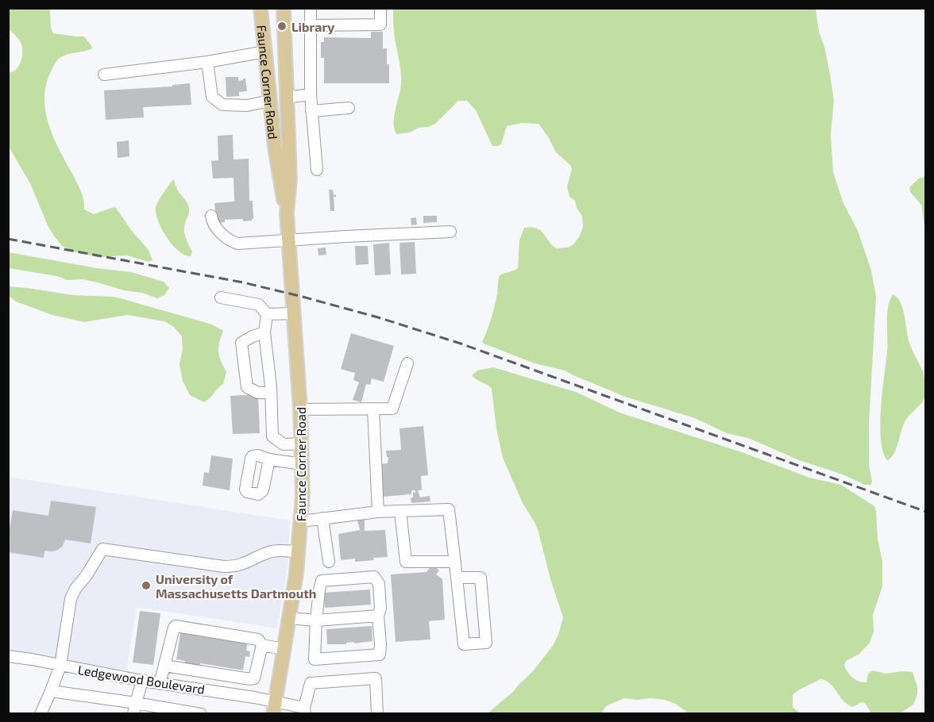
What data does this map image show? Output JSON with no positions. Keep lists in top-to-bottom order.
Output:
{
  "streets": {
    "main road": ["Faunce Corner Road"],
    "street": ["Ledgewood Boulevard"]
  },
  "crossings": [
    ["Faunce Corner Road", "Ledgewood Boulevard"]
  ],
  "places": ["Library", "University of Massachusetts Dartmouth"]
}
